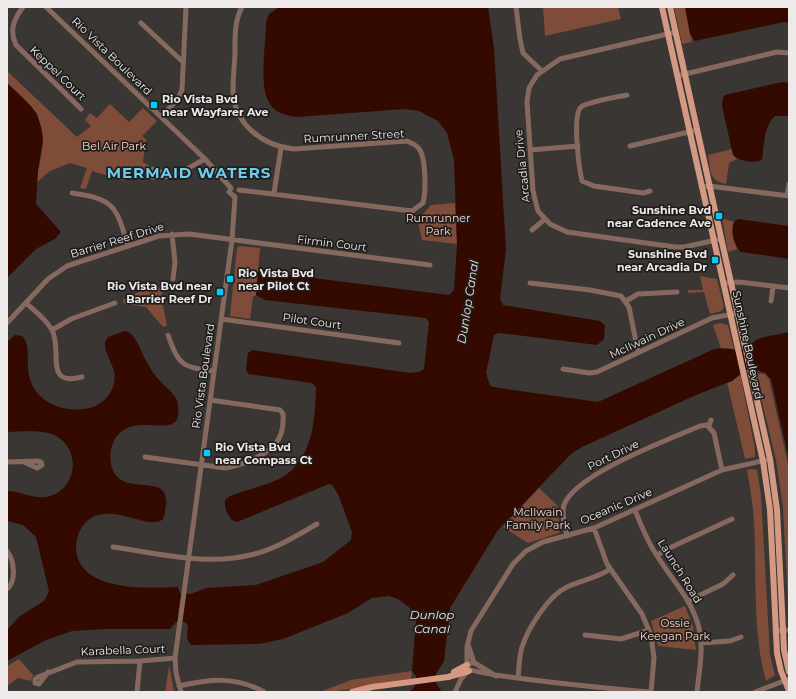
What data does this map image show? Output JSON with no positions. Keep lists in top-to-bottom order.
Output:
{
  "streets": {
    "main road": ["Sunshine Boulevard"],
    "street": [
      "Rio Vista Boulevard",
      "Keppel Court",
      "Rumrunner Street",
      "Arcadia Drive",
      "Barrier Reef Drive",
      "Firmin Court",
      "Pilot Court",
      "McIIwain Drive",
      "Port Drive",
      "Oceanic Drive",
      "Launch Road",
      "Karabella Court"
    ]
  },
  "crossings": [
    ["Rio Vista Boulevard", "Rumrunner Street"],
    ["Rio Vista Boulevard", "Barrier Reef Drive"],
    ["Rio Vista Boulevard", "Firmin Court"],
    ["Rio Vista Boulevard", "Pilot Court"],
    ["Rio Vista Boulevard", "Karabella Court"],
    ["Arcadia Drive", "Sunshine Boulevard"],
    ["Barrier Reef Drive", "Firmin Court"],
    ["McIIwain Drive", "Sunshine Boulevard"],
    ["Sunshine Boulevard", "Oceanic Drive"],
    ["Port Drive", "Oceanic Drive"],
    ["Oceanic Drive", "Launch Road"]
  ],
  "districts": ["MERMAID WATERS"],
  "water": ["Dunlop Canal"],
  "parks": [
    "Bel Air Park",
    "Rumrunner Park",
    "McIlwain Family Park",
    "Ossie Keegan Park"
  ],
  "places": {
    "transit": [
      "Rio Vista Bvd near Wayfarer Ave",
      "Sunshine Bvd near Cadence Ave",
      "Sunshine Bvd near Arcadia Dr",
      "Rio Vista Bvd near Pilot Ct",
      "Rio Vista Bvd near Barrier Reef Dr",
      "Rio Vista Bvd near Compass Ct"
    ]
  }
}
